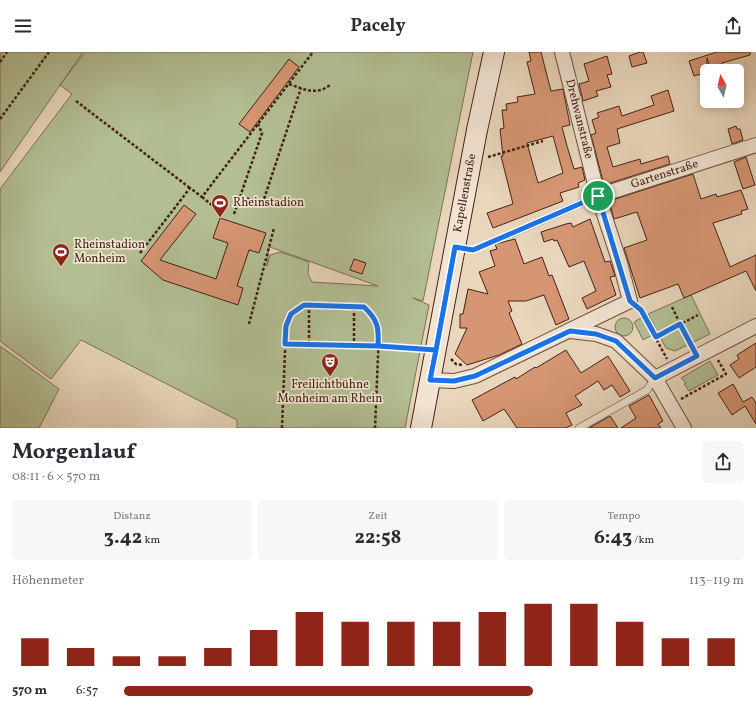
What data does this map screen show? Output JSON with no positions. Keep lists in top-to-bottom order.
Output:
{
  "streets": {
    "street": ["Drehwanstraße", "Gartenstraße", "Kapellenstraße"]
  },
  "crossings": [
    ["Drehwanstraße", "Gartenstraße"]
  ],
  "places": {
    "sports": ["Rheinstadion", "Rheinstadion Monheim"],
    "theatre": ["Freilichtbühne Monheim am Rhein"]
  },
  "north": "top",
  "page": {
    "header": "Pacely",
    "heading": ["Morgenlauf", "08:11 · 6 × 570 m"],
    "stats": [
      ["Distanz", "3.42 km"],
      ["Zeit", "22:58"],
      ["Tempo", "6:43 /km"]
    ],
    "chart": ["Höhenmeter", "113–119 m"],
    "list": [
      {
        "name": "570 m",
        "note": "6:57"
      }
    ]
  }
}
